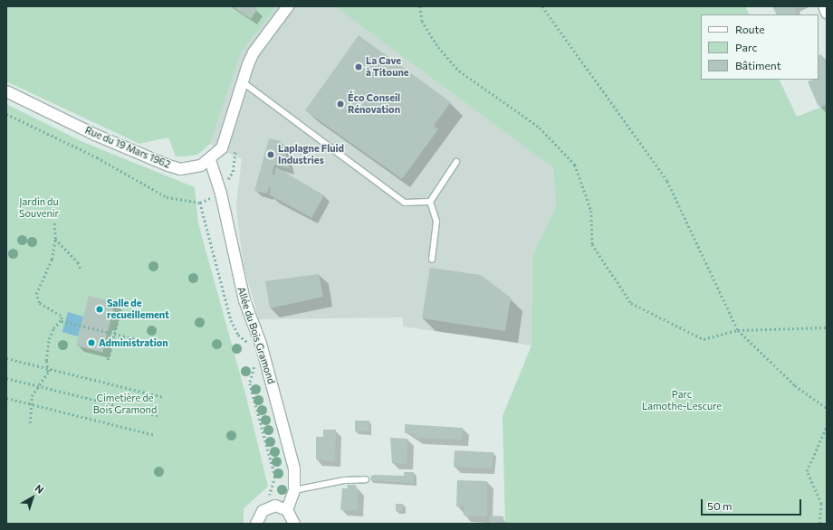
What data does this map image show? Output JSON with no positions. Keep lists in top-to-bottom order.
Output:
{
  "streets": {
    "street": ["Rue du 19 Mars 1962", "Allée du Bois Gramond"]
  },
  "crossings": [
    ["Rue du 19 Mars 1962", "Allée du Bois Gramond"]
  ],
  "parks": ["Jardin du Souvenir", "Parc Lamothe-Lescure", "Cimetière de Bois Gramond"],
  "places": [
    "La Cave à Titoune",
    "Éco Conseil Rénovation",
    "Laplagne Fluid Industries",
    "Salle de recueillement",
    "Administration"
  ],
  "legend": ["Route", "Parc", "Bâtiment"],
  "scale_bar": "50 m",
  "north": "top right"
}
